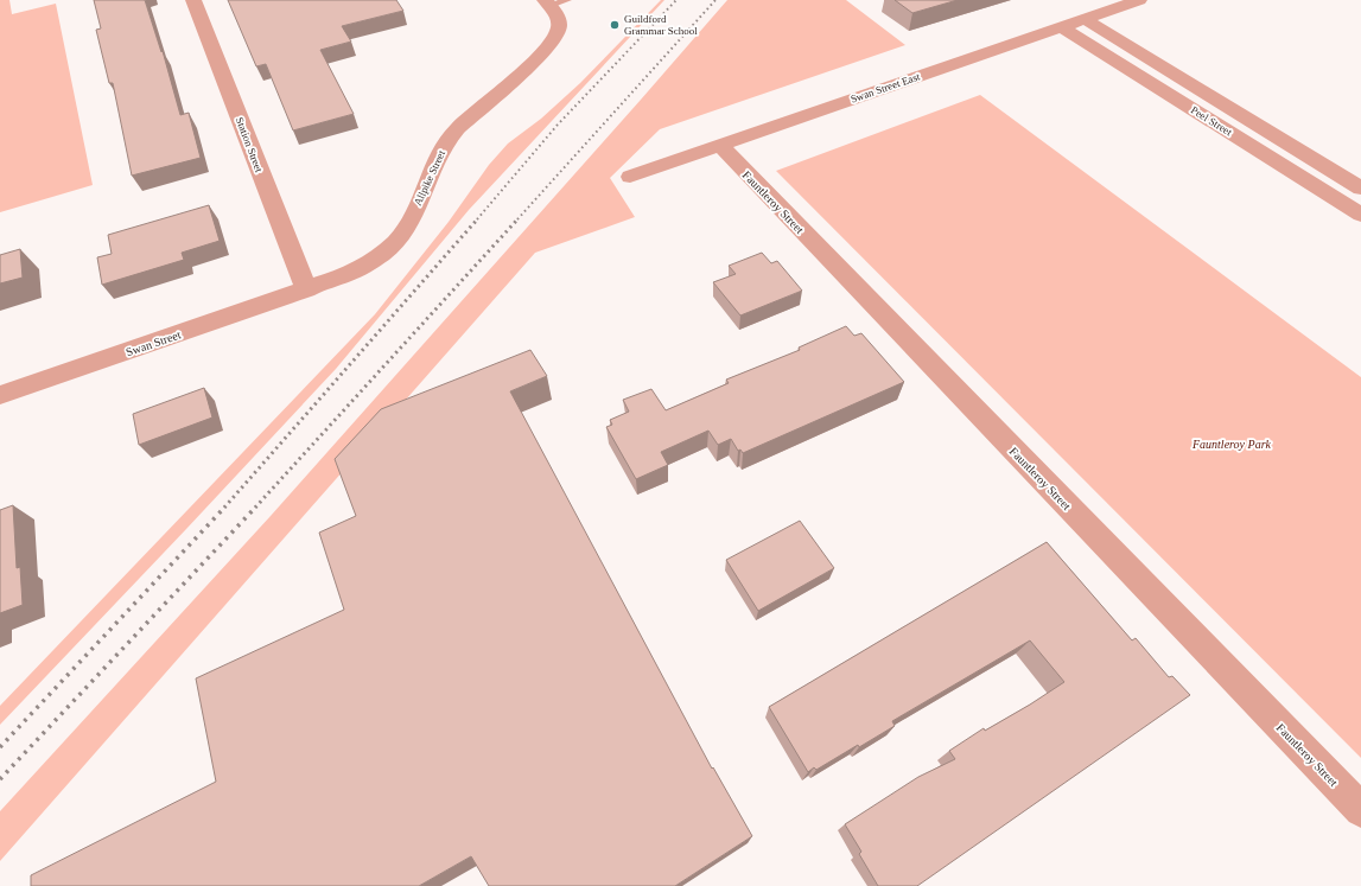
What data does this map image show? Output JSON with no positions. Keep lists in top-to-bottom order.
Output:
{
  "streets": {
    "street": [
      "Swan Street East",
      "Peel Street",
      "Station Street",
      "Allpike Street",
      "Fauntleroy Street",
      "Swan Street"
    ]
  },
  "crossings": [
    ["Swan Street East", "Peel Street"],
    ["Swan Street East", "Fauntleroy Street"],
    ["Station Street", "Allpike Street"],
    ["Station Street", "Swan Street"],
    ["Allpike Street", "Swan Street"]
  ],
  "parks": ["Fauntleroy Park"],
  "places": ["Guildford Grammar School"]
}
